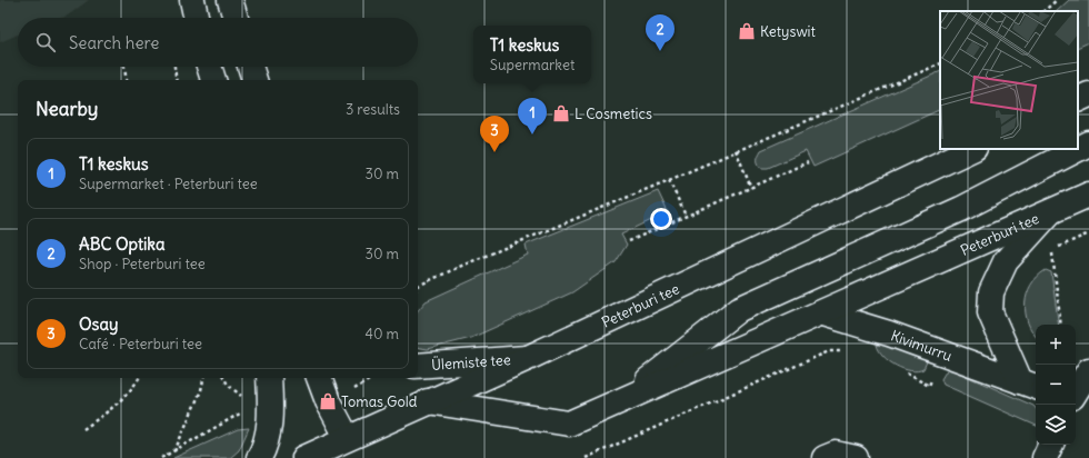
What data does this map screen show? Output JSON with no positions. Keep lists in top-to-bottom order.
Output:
{
  "streets": {
    "main road": ["Peterburi tee", "Kivimurru", "Ülemiste tee"]
  },
  "crossings": [
    ["Peterburi tee", "Kivimurru"],
    ["Peterburi tee", "Ülemiste tee"]
  ],
  "places": {
    "shop": ["Ketyswit", "L Cosmetics", "Tomas Gold"]
  },
  "page": {
    "pins": ["2", "1", "3"],
    "search": "Search here",
    "popup": ["T1 keskus", "Supermarket"],
    "heading": ["Nearby", "3 results"],
    "list": [
      {
        "mark": "1",
        "name": "T1 keskus",
        "note": "Supermarket · Peterburi tee",
        "value": "30 m"
      },
      {
        "mark": "2",
        "name": "ABC Optika",
        "note": "Shop · Peterburi tee",
        "value": "30 m"
      },
      {
        "mark": "3",
        "name": "Osay",
        "note": "Café · Peterburi tee",
        "value": "40 m"
      }
    ],
    "map_buttons": ["+", "−"]
  }
}
